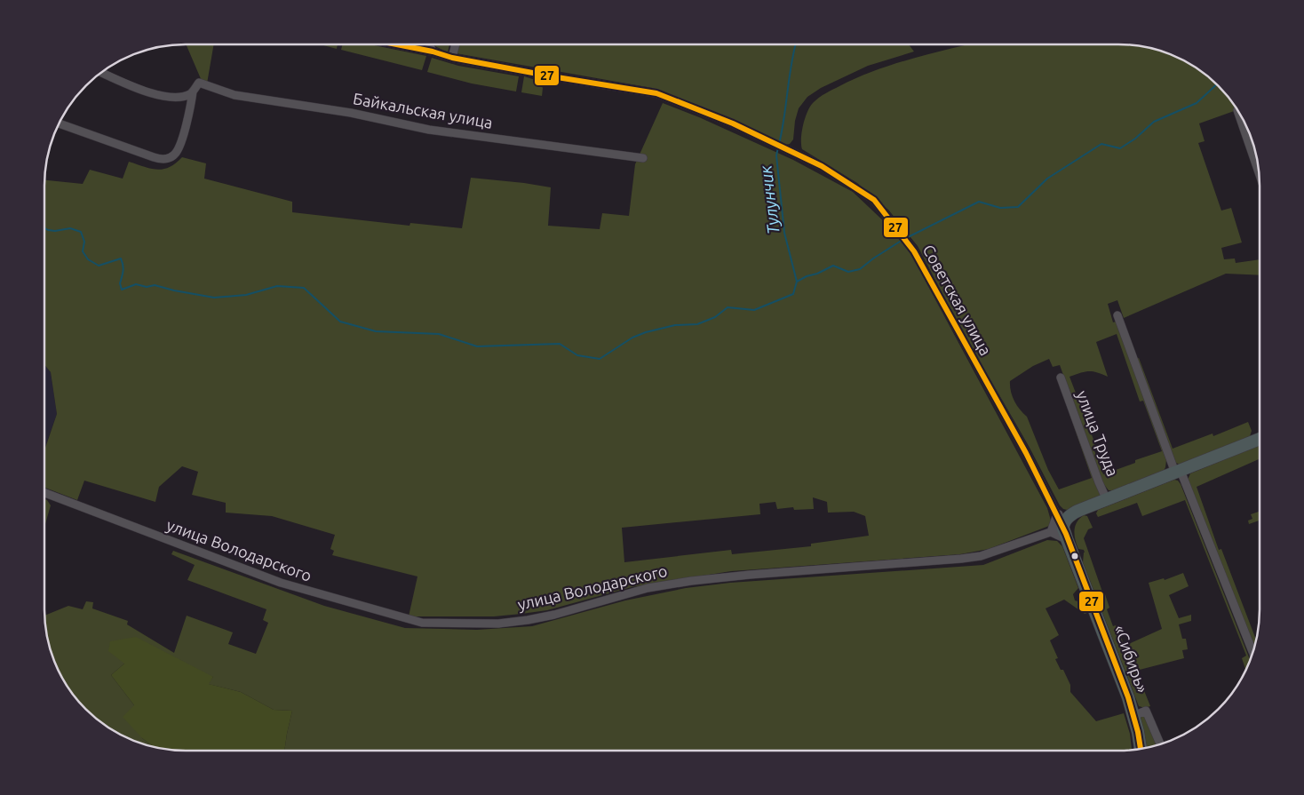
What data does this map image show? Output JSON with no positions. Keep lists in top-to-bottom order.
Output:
{
  "streets": {
    "highway": ["«Сибирь»"],
    "street": [
      "Байкальская улица",
      "Советская улица",
      "улица Труда",
      "улица Володарского"
    ]
  },
  "crossings": [
    ["Советская улица", "улица Володарского"],
    ["Советская улица", "«Сибирь»"],
    ["улица Володарского", "«Сибирь»"]
  ],
  "water": ["Тулунчик"],
  "lines": ["transit line 27"]
}
